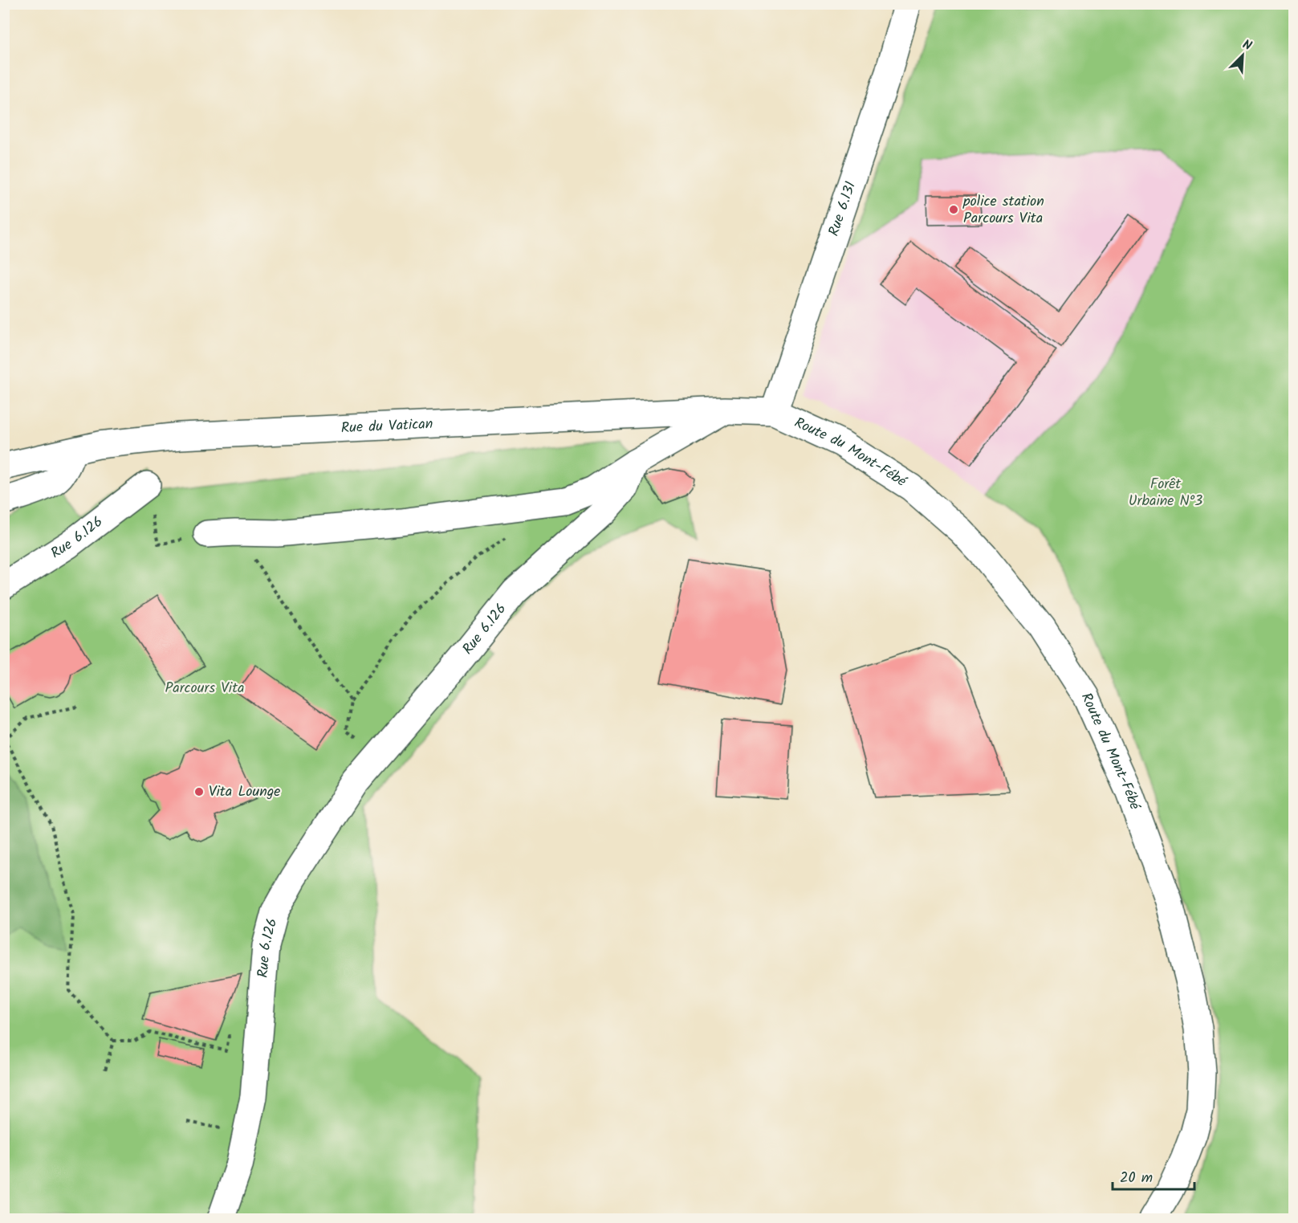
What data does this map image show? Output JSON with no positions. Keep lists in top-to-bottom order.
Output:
{
  "streets": {
    "street": [
      "Rue 6.131",
      "Rue du Vatican",
      "Route du Mont-Fébé",
      "Rue 6.126"
    ]
  },
  "crossings": [
    ["Rue 6.131", "Rue du Vatican"],
    ["Rue 6.131", "Route du Mont-Fébé"],
    ["Rue du Vatican", "Route du Mont-Fébé"]
  ],
  "parks": ["Forêt Urbaine N°3", "Parcours Vita"],
  "places": ["police station Parcours Vita", "Vita Lounge"],
  "scale_bar": "20 m",
  "north": "top right"
}
